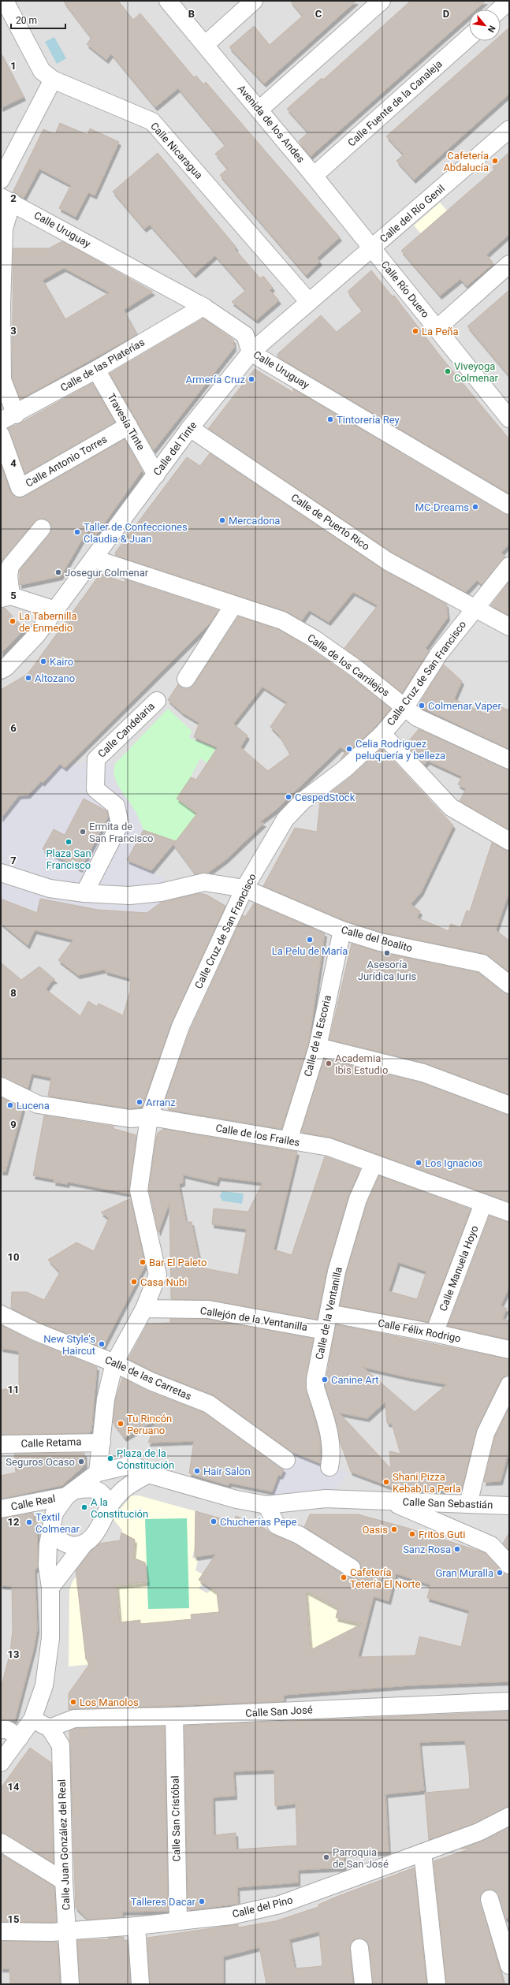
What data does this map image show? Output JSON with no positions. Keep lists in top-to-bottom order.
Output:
{
  "streets": {
    "street": [
      "Calle Fuente de la Canaleja",
      "Avenida de los Andes",
      "Calle Nicaragua",
      "Calle del Río Genil",
      "Calle Uruguay",
      "Calle Río Duero",
      "Calle de las Platerías",
      "Travesía Tinte",
      "Calle del Tinte",
      "Calle Antonio Torres",
      "Calle de Puerto Rico",
      "Calle de los Carrilejos",
      "Calle Cruz de San Francisco",
      "Calle Candelaria",
      "Calle del Boalito",
      "Calle de la Escoria",
      "Calle de los Frailes",
      "Calle Manuela Hoyo",
      "Calle de la Ventanilla",
      "Callejón de la Ventanilla",
      "Calle Félix Rodrigo",
      "Calle de las Carretas",
      "Calle Retama",
      "Calle Real",
      "Calle San Sebastián",
      "Calle San José",
      "Calle San Cristóbal",
      "Calle Juan González del Real",
      "Calle del Pino"
    ]
  },
  "crossings": [
    ["Calle Fuente de la Canaleja", "Avenida de los Andes"],
    ["Avenida de los Andes", "Calle del Río Genil"],
    ["Avenida de los Andes", "Calle Río Duero"],
    ["Avenida de los Andes", "Calle del Tinte"],
    ["Calle Nicaragua", "Calle del Tinte"],
    ["Calle del Río Genil", "Calle Río Duero"],
    ["Calle del Río Genil", "Calle del Tinte"],
    ["Calle Uruguay", "Calle de las Platerías"],
    ["Calle Uruguay", "Calle del Tinte"],
    ["Calle Río Duero", "Calle del Tinte"],
    ["Calle de las Platerías", "Travesía Tinte"],
    ["Travesía Tinte", "Calle del Tinte"],
    ["Travesía Tinte", "Calle Antonio Torres"],
    ["Calle del Tinte", "Calle de Puerto Rico"],
    ["Calle del Tinte", "Calle de los Carrilejos"],
    ["Calle de Puerto Rico", "Calle Cruz de San Francisco"],
    ["Calle de los Carrilejos", "Calle Cruz de San Francisco"],
    ["Calle Cruz de San Francisco", "Calle del Boalito"],
    ["Calle Cruz de San Francisco", "Calle de los Frailes"],
    ["Calle Cruz de San Francisco", "Callejón de la Ventanilla"],
    ["Calle Cruz de San Francisco", "Calle de las Carretas"],
    ["Calle Cruz de San Francisco", "Calle Retama"],
    ["Calle del Boalito", "Calle de la Escoria"],
    ["Calle de la Escoria", "Calle de los Frailes"],
    ["Calle de los Frailes", "Calle Manuela Hoyo"],
    ["Calle de los Frailes", "Calle de la Ventanilla"],
    ["Calle Manuela Hoyo", "Calle Félix Rodrigo"],
    ["Calle de la Ventanilla", "Callejón de la Ventanilla"],
    ["Calle de la Ventanilla", "Calle Félix Rodrigo"],
    ["Calle San José", "Calle San Cristóbal"],
    ["Calle San José", "Calle Juan González del Real"],
    ["Calle San Cristóbal", "Calle del Pino"],
    ["Calle Juan González del Real", "Calle del Pino"]
  ],
  "places": [
    "Cafetería Abdalucía",
    "La Peña",
    "Viveyoga Colmenar",
    "Armería Cruz",
    "Tintorería Rey",
    "MC-Dreams",
    "Mercadona",
    "Taller de Confecciones Claudia & Juan",
    "Josegur Colmenar",
    "La Tabernilla de Enmedio",
    "Kairo",
    "Altozano",
    "Colmenar Vaper",
    "Celia Rodriguez peluquería y belleza",
    "CespedStock",
    "Ermita de San Francisco",
    "Plaza San Francisco",
    "La Pelu de María",
    "Asesoría Jurídica Iuris",
    "Academia Ibis Estudio",
    "Arranz",
    "Lucena",
    "Los Ignacios",
    "Bar El Paleto",
    "Casa Nubi",
    "New Style's Haircut",
    "Canine Art",
    "Tu Rincón Peruano",
    "Plaza de la Constitución",
    "Seguros Ocaso",
    "Hair Salon",
    "Shani Pizza Kebab La Perla",
    "A la Constitución",
    "Chucherías Pepe",
    "Textil Colmenar",
    "Oasis",
    "Fritos Guti",
    "Sanz Rosa",
    "Gran Muralla",
    "Cafetería Tetería El Norte",
    "Los Manolos",
    "Parroquia de San José",
    "Talleres Dacar"
  ],
  "scale_bar": "20 m",
  "north": "bottom right",
  "grid": {
    "columns": ["B", "C", "D"],
    "rows": [
      "1",
      "2",
      "3",
      "4",
      "5",
      "6",
      "7",
      "8",
      "9",
      "10",
      "11",
      "12",
      "13",
      "14",
      "15"
    ]
  }
}
